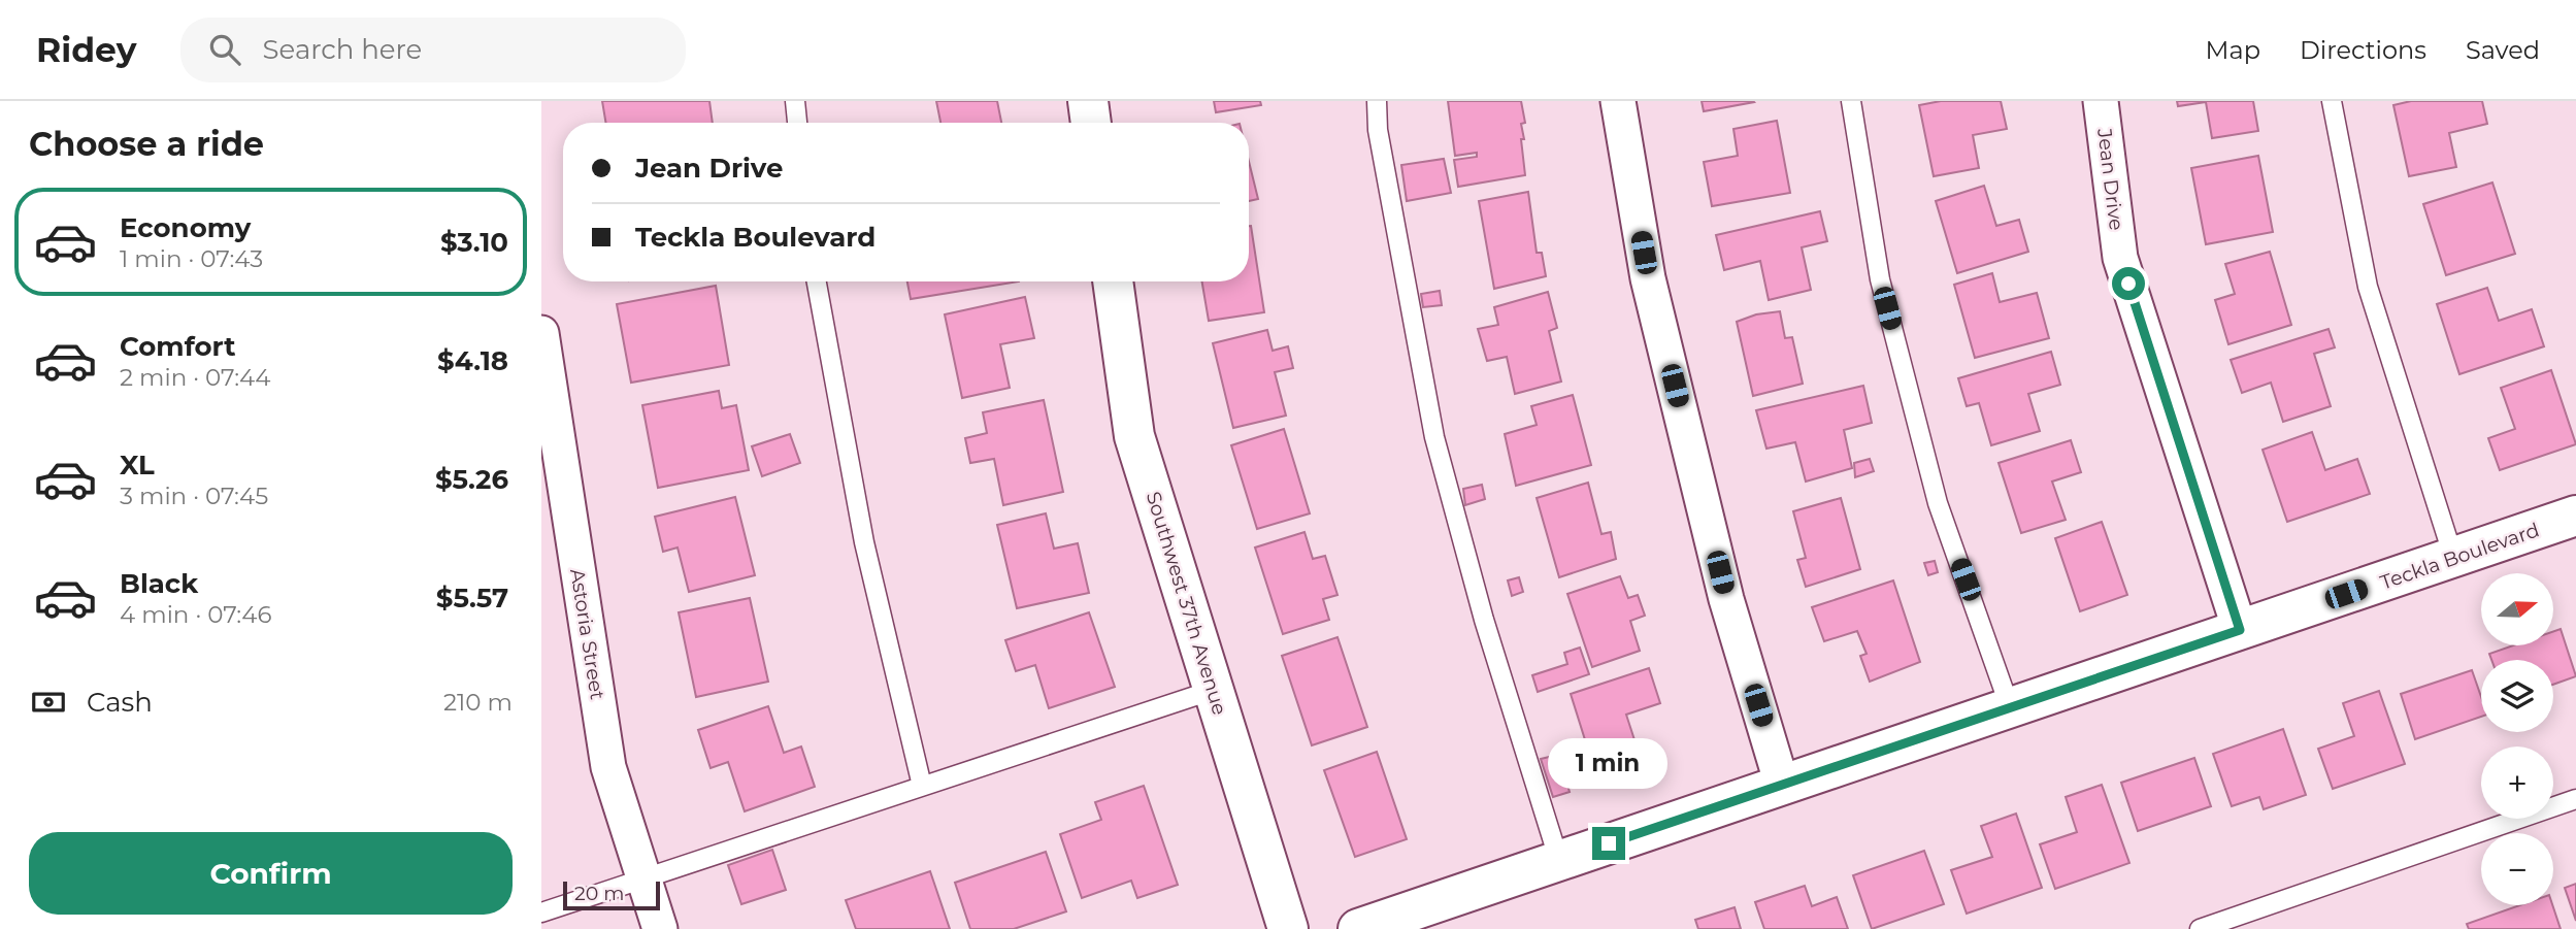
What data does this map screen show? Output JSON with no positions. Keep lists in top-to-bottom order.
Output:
{
  "streets": {
    "main road": ["Teckla Boulevard", "Southwest 37th Avenue"],
    "street": ["Jean Drive", "Astoria Street"]
  },
  "crossings": [
    ["Jean Drive", "Teckla Boulevard"]
  ],
  "scale_bar": "20 m",
  "north": "right",
  "page": {
    "header": "Ridey",
    "search": "Search here",
    "nav": ["Map", "Directions", "Saved"],
    "heading": "Choose a ride",
    "banner": ["Jean Drive", "Teckla Boulevard"],
    "list": [
      {
        "name": "Economy",
        "note": "1 min · 07:43",
        "value": "$3.10"
      },
      {
        "name": "Comfort",
        "note": "2 min · 07:44",
        "value": "$4.18"
      },
      {
        "name": "XL",
        "note": "3 min · 07:45",
        "value": "$5.26"
      },
      {
        "name": "Black",
        "note": "4 min · 07:46",
        "value": "$5.57"
      }
    ],
    "map_buttons": ["+", "−"],
    "pay": ["Cash", "210 m"],
    "bubble": "1 min",
    "buttons": "Confirm",
    "scale": "20 m"
  }
}
